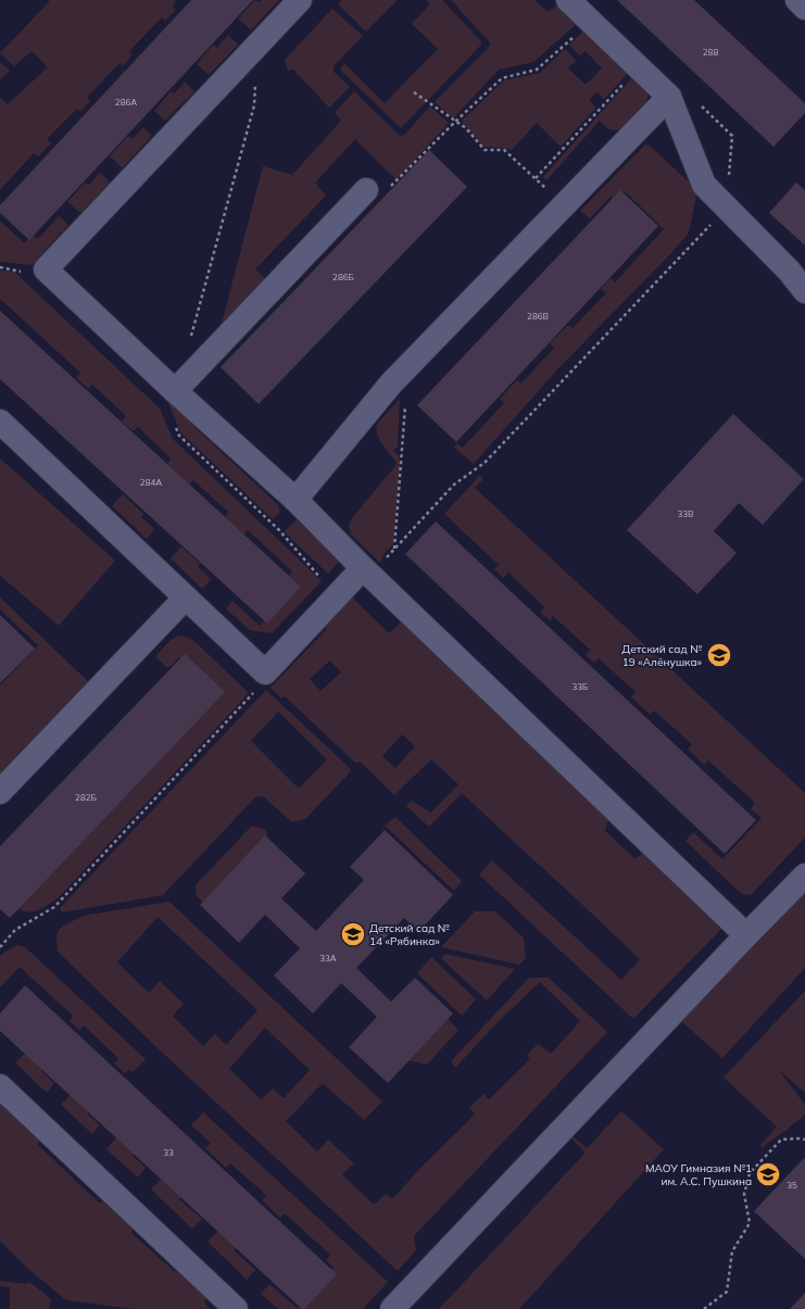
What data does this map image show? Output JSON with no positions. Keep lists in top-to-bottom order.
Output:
{
  "places": {
    "school or university": ["Детский сад № 19 «Алёнушка»", "Детский сад № 14 «Рябинка»", "МАОУ Гимназия №1 им. А.С. Пушкина"]
  },
  "house_numbers": [
    "288",
    "286А",
    "286Б",
    "286В",
    "284А",
    "33В",
    "33Б",
    "282Б",
    "33А",
    "33",
    "35"
  ]
}
